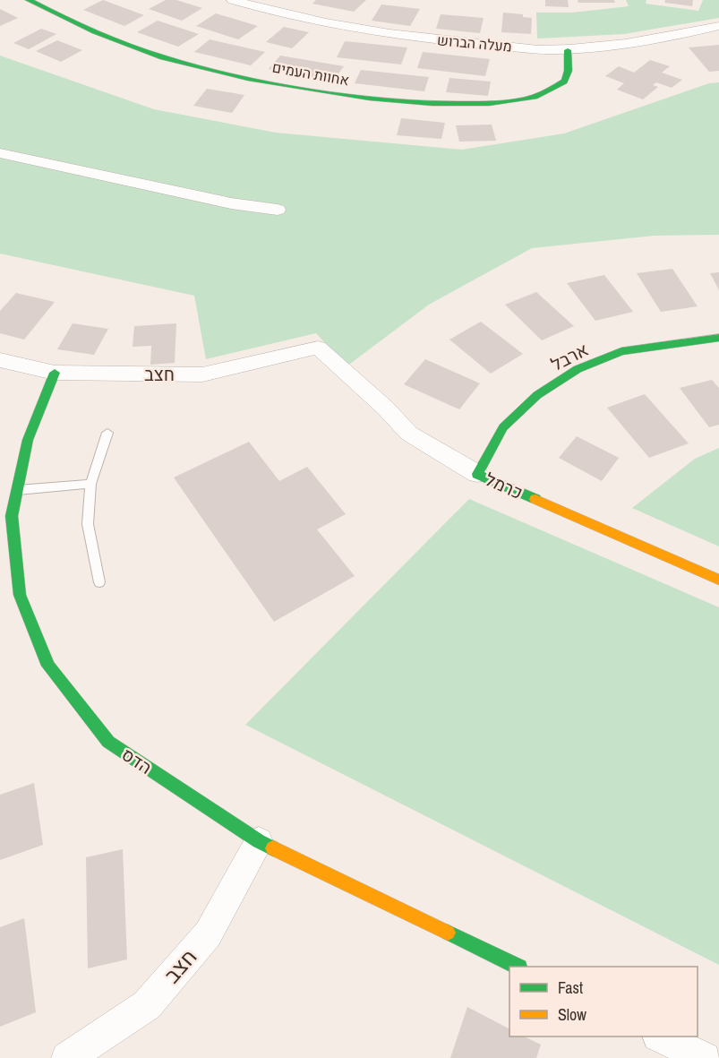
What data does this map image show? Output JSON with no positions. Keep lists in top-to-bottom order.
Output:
{
  "streets": {
    "street": [
      "מעלה הברוש",
      "אחוות העמים",
      "ארבל",
      "חצב",
      "כרמל",
      "הדס"
    ]
  },
  "crossings": [
    ["מעלה הברוש", "אחוות העמים"],
    ["ארבל", "כרמל"],
    ["חצב", "כרמל"],
    ["חצב", "הדס"]
  ],
  "legend": ["Fast", "Slow"]
}
